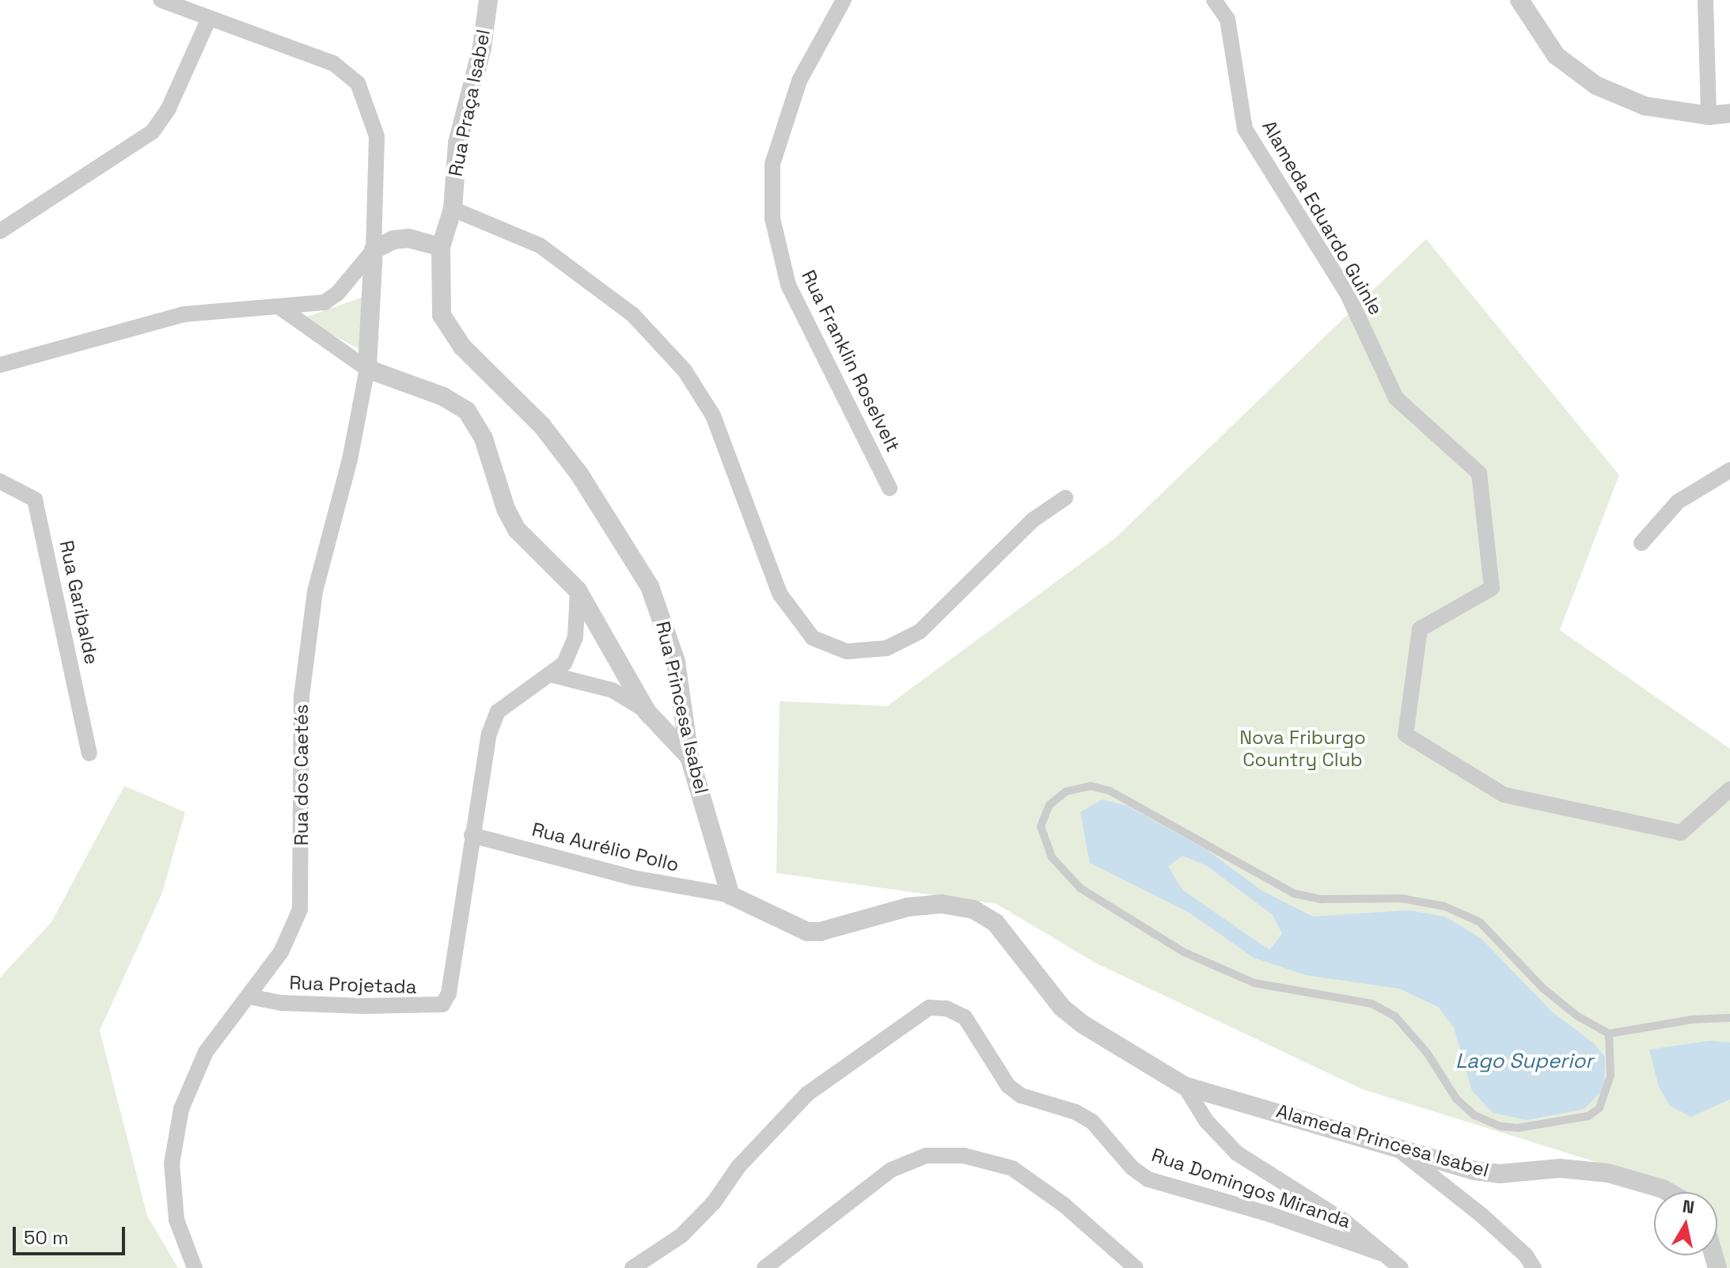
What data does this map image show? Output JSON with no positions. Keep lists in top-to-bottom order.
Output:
{
  "streets": {
    "street": [
      "Rua Praça Isabel",
      "Alameda Eduardo Guinle",
      "Rua Franklin Roselvelt",
      "Rua Garibalde",
      "Rua Princesa Isabel",
      "Rua dos Caetés",
      "Rua Aurélio Pollo",
      "Rua Projetada",
      "Alameda Princesa Isabel",
      "Rua Domingos Miranda"
    ]
  },
  "crossings": [
    ["Rua Praça Isabel", "Rua Princesa Isabel"],
    ["Rua Princesa Isabel", "Rua Aurélio Pollo"],
    ["Rua dos Caetés", "Rua Projetada"],
    ["Rua Aurélio Pollo", "Rua Projetada"]
  ],
  "water": ["Lago Superior"],
  "parks": ["Nova Friburgo Country Club"],
  "scale_bar": "50 m",
  "north": "top"
}
